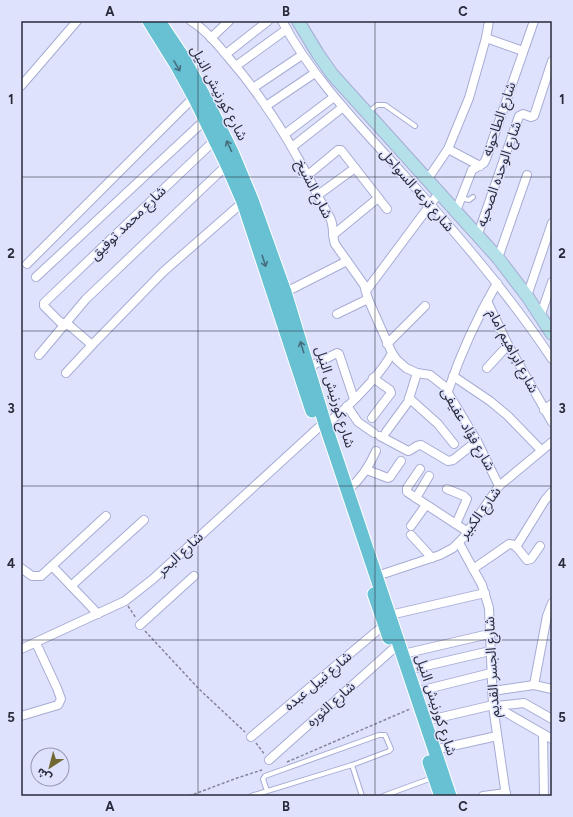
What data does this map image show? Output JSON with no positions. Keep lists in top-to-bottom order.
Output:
{
  "streets": {
    "main road": ["شارع كورنيش النيل", "شارع ترعه السواحل"],
    "street": [
      "شارع الطاحونه",
      "شارع الوحده الصحيه",
      "شارع الشيخ",
      "شارع محمد توفيق",
      "شارع ابراهيم امام",
      "شارع فؤاد عفيفى",
      "شارع الكبير",
      "شارع البحر",
      "شارع الجسر القديم",
      "شارع نبيل عبده",
      "شارع الثوره"
    ]
  },
  "crossings": [
    ["شارع كورنيش النيل", "شارع محمد توفيق"],
    ["شارع كورنيش النيل", "شارع الكبير"],
    ["شارع كورنيش النيل", "شارع البحر"],
    ["شارع كورنيش النيل", "شارع نبيل عبده"],
    ["شارع كورنيش النيل", "شارع الثوره"],
    ["شارع الطاحونه", "شارع ترعه السواحل"],
    ["شارع الوحده الصحيه", "شارع ترعه السواحل"],
    ["شارع الشيخ", "شارع فؤاد عفيفى"],
    ["شارع فؤاد عفيفى", "شارع الكبير"],
    ["شارع الكبير", "شارع الجسر القديم"]
  ],
  "north": "bottom left",
  "grid": {
    "columns": ["A", "B", "C"],
    "rows": [
      "1",
      "2",
      "3",
      "4",
      "5"
    ]
  }
}
